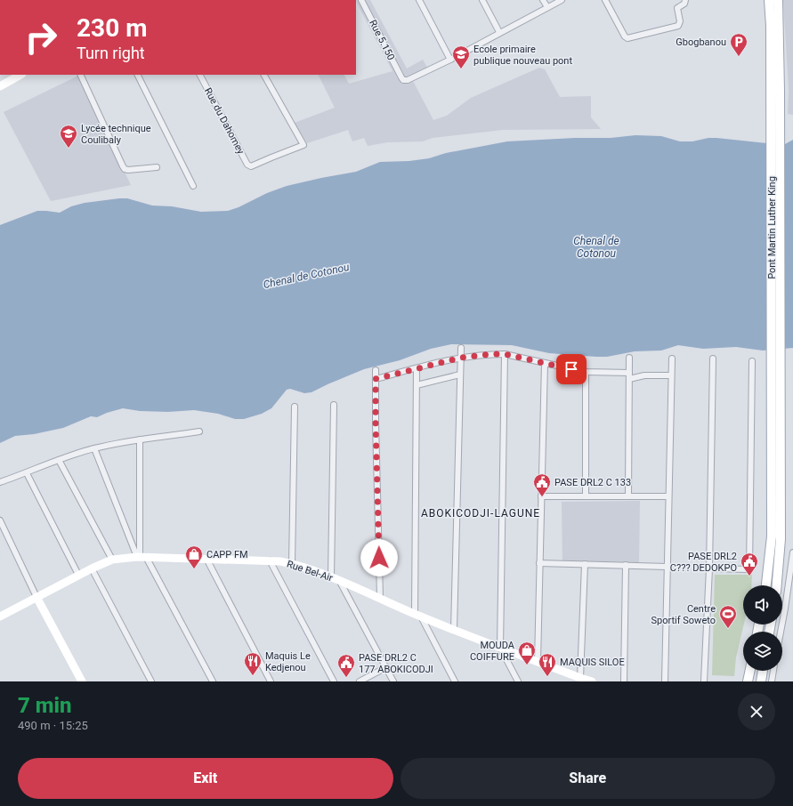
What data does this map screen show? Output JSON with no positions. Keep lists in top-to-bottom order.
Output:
{
  "streets": {
    "main road": ["Pont Martin Luther King", "Rue Bel-Air"],
    "street": ["Rue 5.150", "Rue du Dahomey"]
  },
  "districts": ["ABOKICODJI-LAGUNE"],
  "water": ["Chenal de Cotonou"],
  "places": {
    "parking": ["Gbogbanou"],
    "school or university": ["Ecole primaire publique nouveau pont", "Lycée technique Coulibaly"],
    "public building": ["PASE DRL2 C 133", "PASE DRL2 C??? DEDOKPO", "PASE DRL2 C 177 ABOKICODJI"],
    "shop": ["CAPP FM", "MOUDA COIFFURE"],
    "sports": ["Centre Sportif Soweto"],
    "restaurant": ["Maquis Le Kedjenou", "MAQUIS SILOE"]
  },
  "page": {
    "turn": ["230 m", "Turn right"],
    "heading": ["7 min", "490 m · 15:25"],
    "buttons": ["Exit", "Share"]
  }
}
